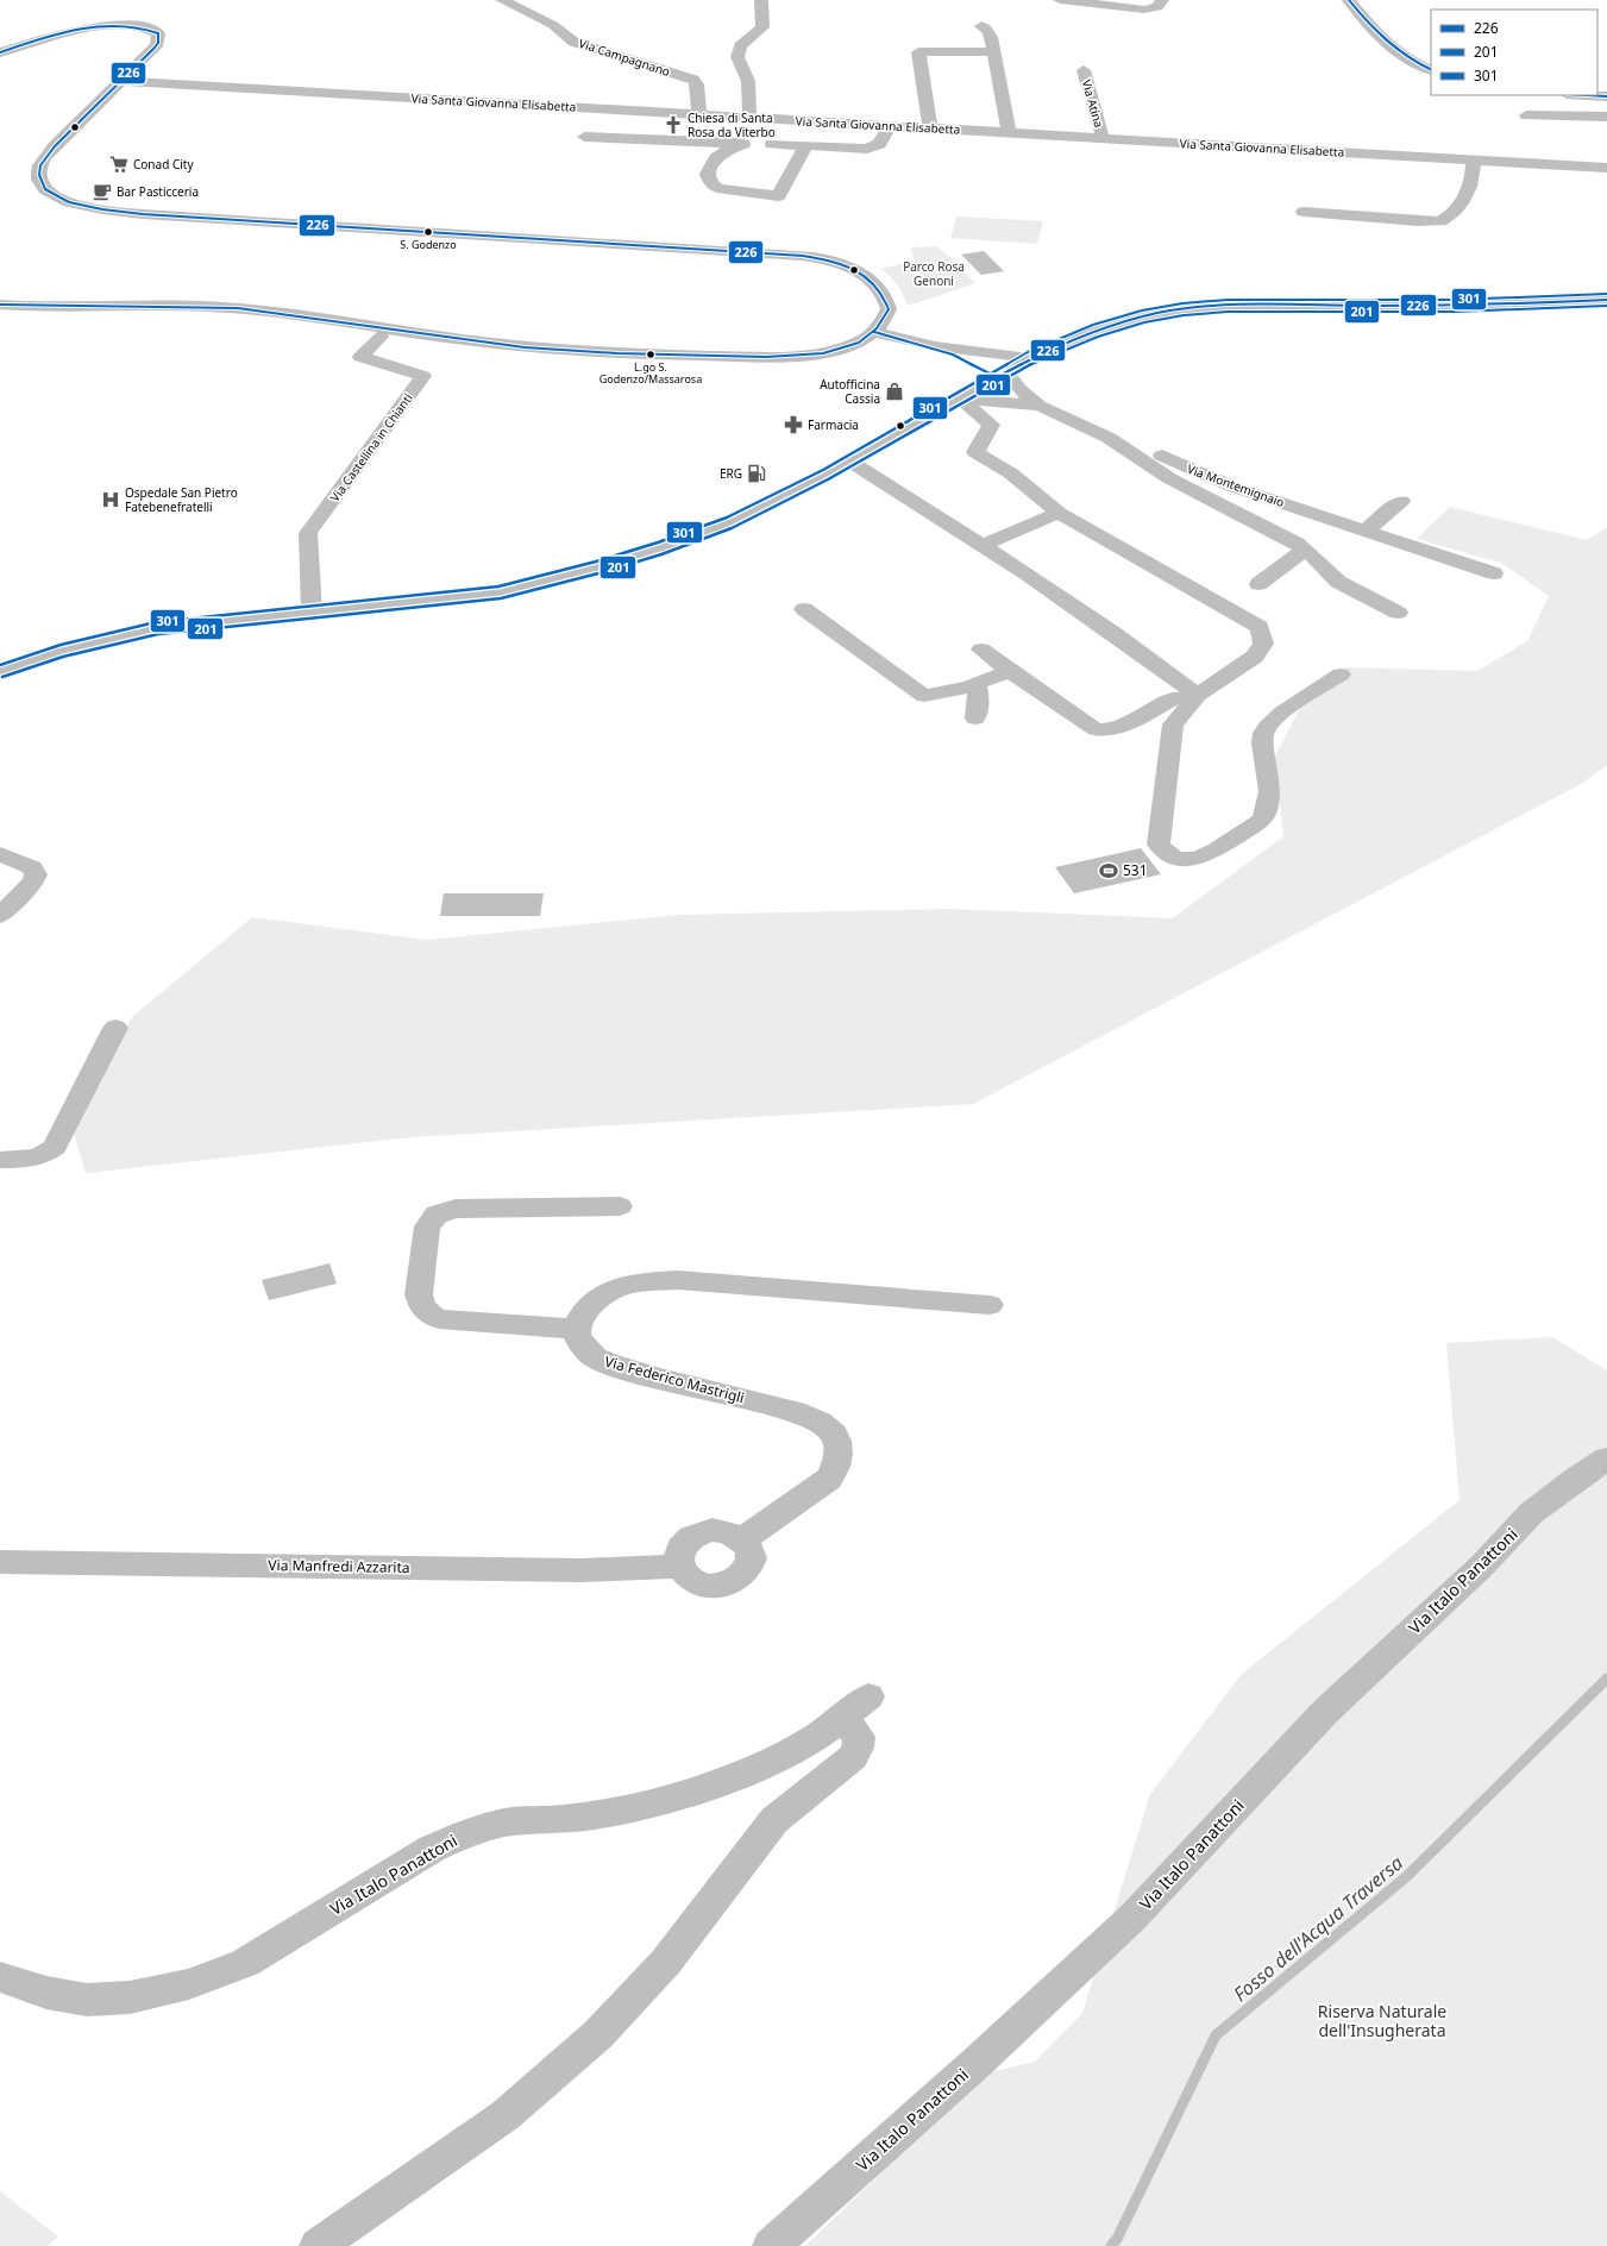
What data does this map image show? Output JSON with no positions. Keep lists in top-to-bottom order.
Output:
{
  "streets": {
    "street": [
      "Via Campagnano",
      "Via Santa Giovanna Elisabetta",
      "Via Atina",
      "Via Castellina in Chianti",
      "Via Montemignaio",
      "Via Federico Mastrigli",
      "Via Manfredi Azzarita",
      "Via Italo Panattoni"
    ]
  },
  "crossings": [
    ["Via Campagnano", "Via Santa Giovanna Elisabetta"],
    ["Via Santa Giovanna Elisabetta", "Via Atina"],
    ["Via Federico Mastrigli", "Via Manfredi Azzarita"]
  ],
  "water": ["Fosso dell'Acqua Traversa"],
  "parks": ["Parco Rosa Genoni", "Riserva Naturale dell'Insugherata"],
  "places": {
    "church": ["Chiesa di Santa Rosa da Viterbo"],
    "supermarket": ["Conad City"],
    "cafe": ["Bar Pasticceria"],
    "other": ["S. Godenzo", "L.go S. Godenzo/Massarosa"],
    "shop": ["Autofficina Cassia"],
    "pharmacy": ["Farmacia"],
    "fuel station": ["ERG"],
    "hospital": ["Ospedale San Pietro Fatebenefratelli"],
    "sports": ["531"]
  },
  "lines": ["transit line 226", "transit line 301", "transit line 201"],
  "legend": ["226", "201", "301"]
}
